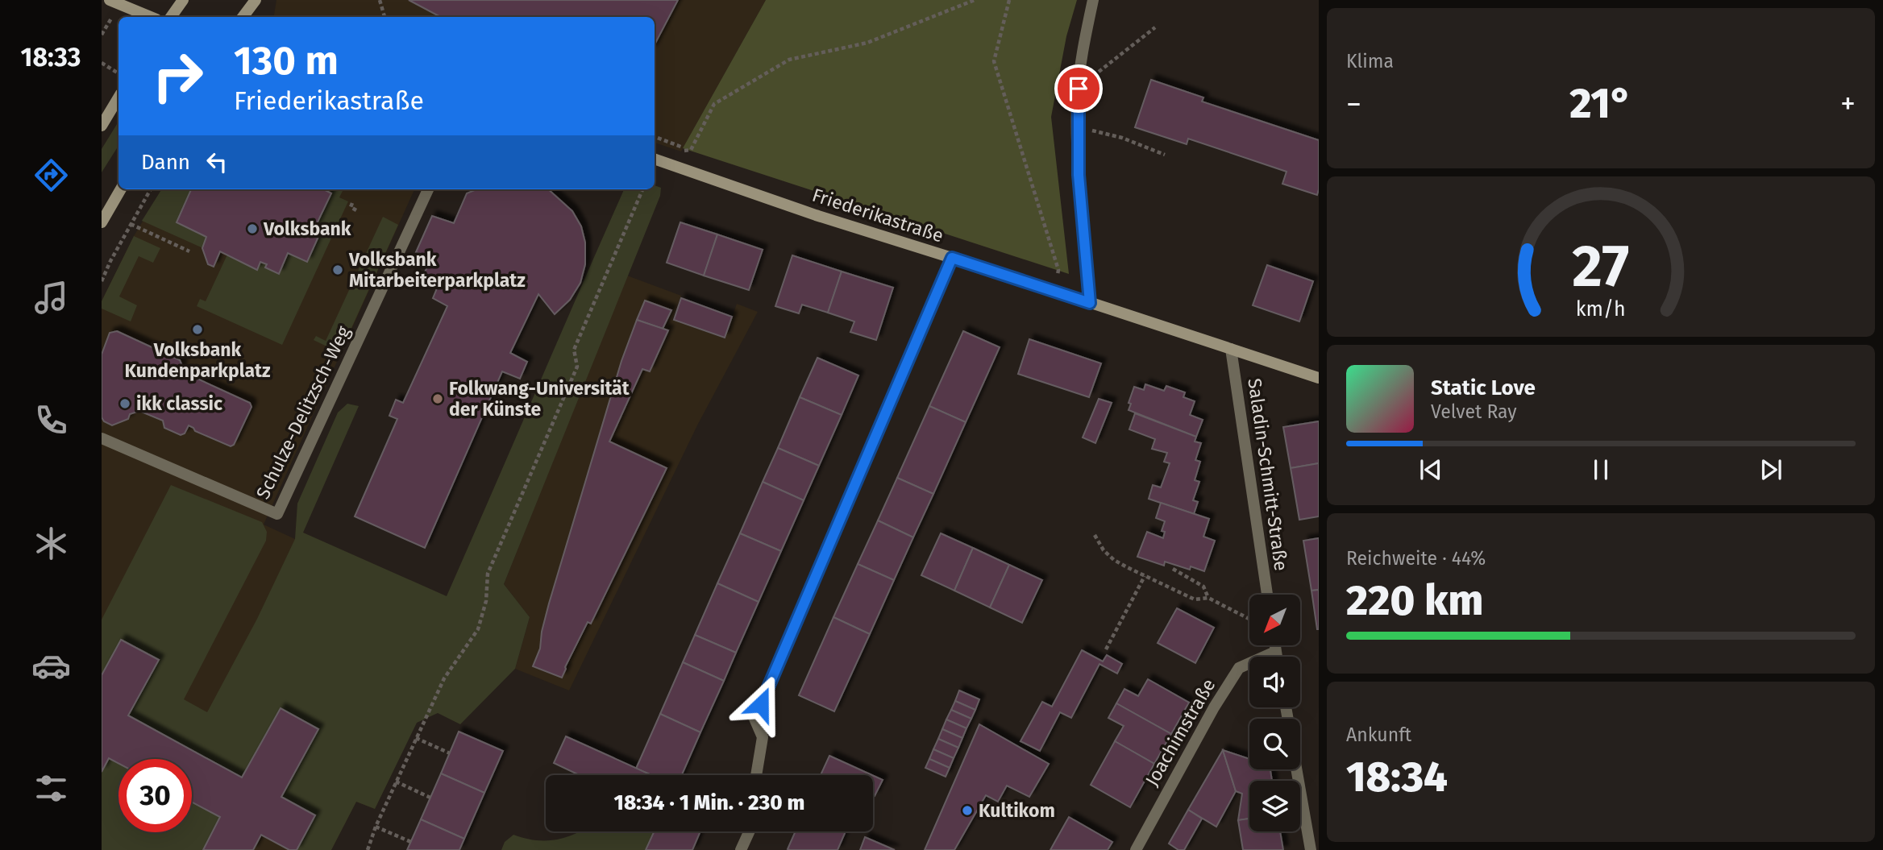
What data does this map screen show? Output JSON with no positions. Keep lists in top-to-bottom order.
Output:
{
  "streets": {
    "street": [
      "Friederikastraße",
      "Schulze-Delitzsch-Weg",
      "Saladin-Schmitt-Straße",
      "Joachimstraße"
    ]
  },
  "crossings": [
    ["Friederikastraße", "Saladin-Schmitt-Straße"]
  ],
  "places": [
    "Volksbank",
    "Volksbank Mitarbeiterparkplatz",
    "Volksbank Kundenparkplatz",
    "Folkwang-Universität der Künste",
    "ikk classic",
    "Kultikom"
  ],
  "north": "bottom left",
  "page": {
    "tabs": "18:33",
    "tile": [
      "Klima",
      ["Reichweite · 44%", "220 km"],
      ["Ankunft", "18:34"]
    ],
    "turn": ["130 m", "Friederikastraße"],
    "heat": ["−", "21°", "+"],
    "then": "Dann",
    "song": ["Static Love", "Velvet Ray"],
    "limit": "30",
    "trip": "18:34 · 1 Min. · 230 m",
    "gauge": ["27", "km/h"]
  }
}
